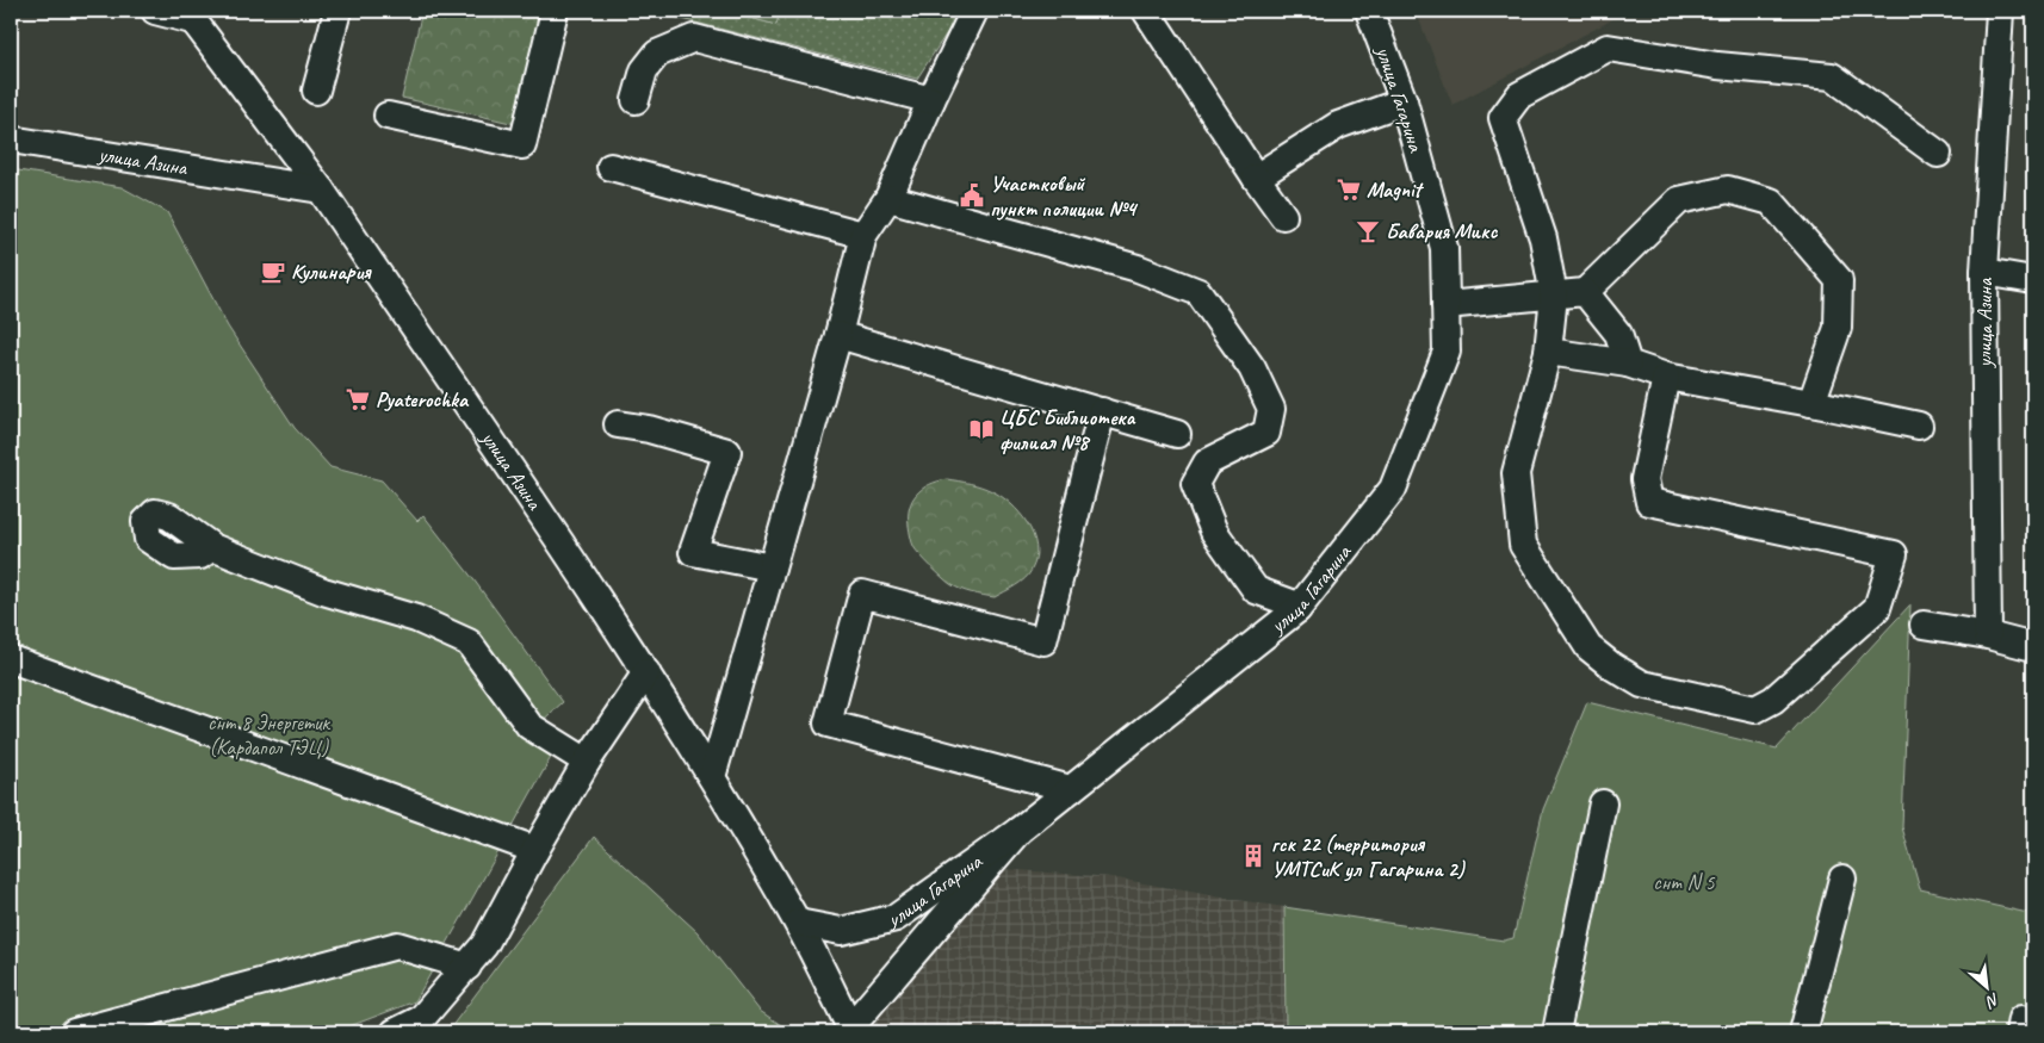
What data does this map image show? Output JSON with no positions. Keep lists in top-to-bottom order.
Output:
{
  "streets": {
    "street": ["улица Гагарина", "улица Азина"]
  },
  "crossings": [
    ["улица Гагарина", "улица Азина"]
  ],
  "parks": ["снт 8 Энергетик (Кардапол ТЭЦ)", "снт N 5"],
  "places": {
    "supermarket": ["Magnit", "Pyaterochka"],
    "public building": ["Участковый пункт полиции №4"],
    "bar": ["Бавария Микс"],
    "cafe": ["Кулинария"],
    "library": ["ЦБС Библиотека филиал №8"],
    "building": ["гск 22 (территория УМТСиК ул Гагарина 2)"]
  },
  "north": "bottom right"
}
